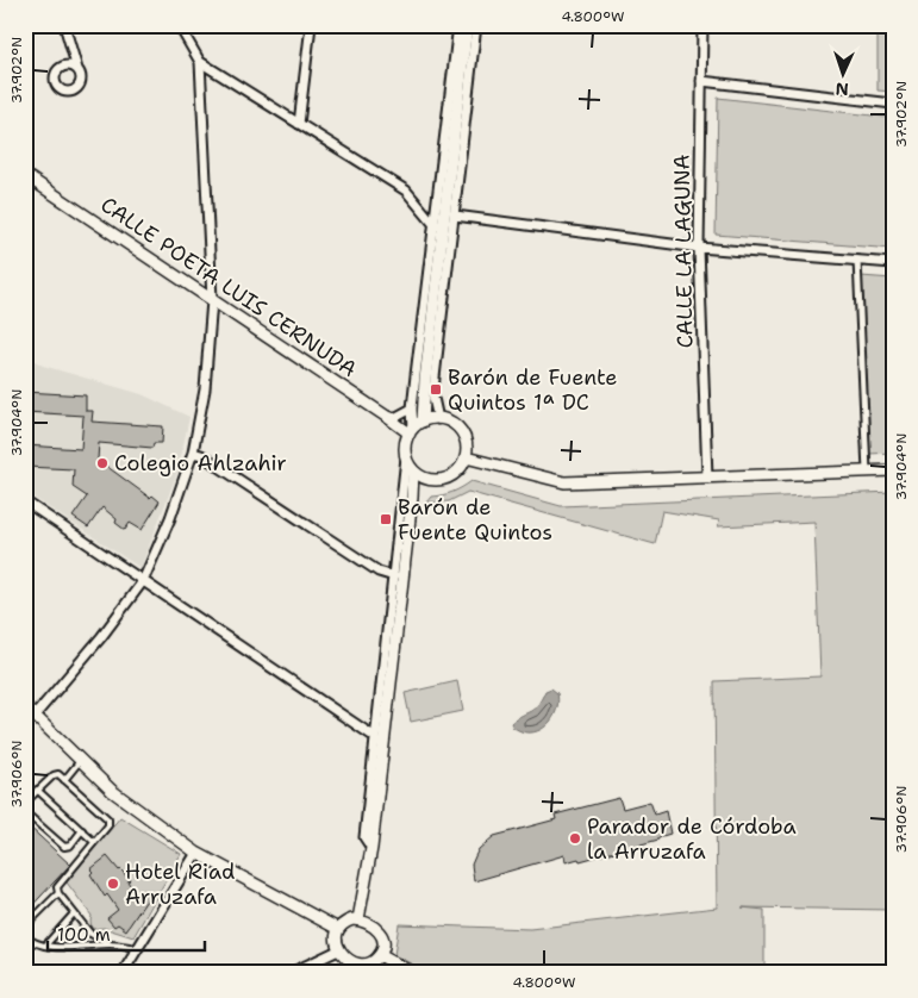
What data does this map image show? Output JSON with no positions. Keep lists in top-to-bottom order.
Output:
{
  "streets": {
    "street": ["CALLE LA LAGUNA", "CALLE POETA LUIS CERNUDA"]
  },
  "places": {
    "transit": ["Barón de Fuente Quintos 1ª DC", "Barón de Fuente Quintos"],
    "other": ["Colegio Ahlzahir", "Parador de Córdoba la Arruzafa", "Hotel Riad Arruzafa"]
  },
  "scale_bar": "100 m",
  "north": "bottom",
  "coordinates": [
    "4.800°W",
    "37.902°N",
    "37.904°N",
    "37.906°N"
  ]
}
